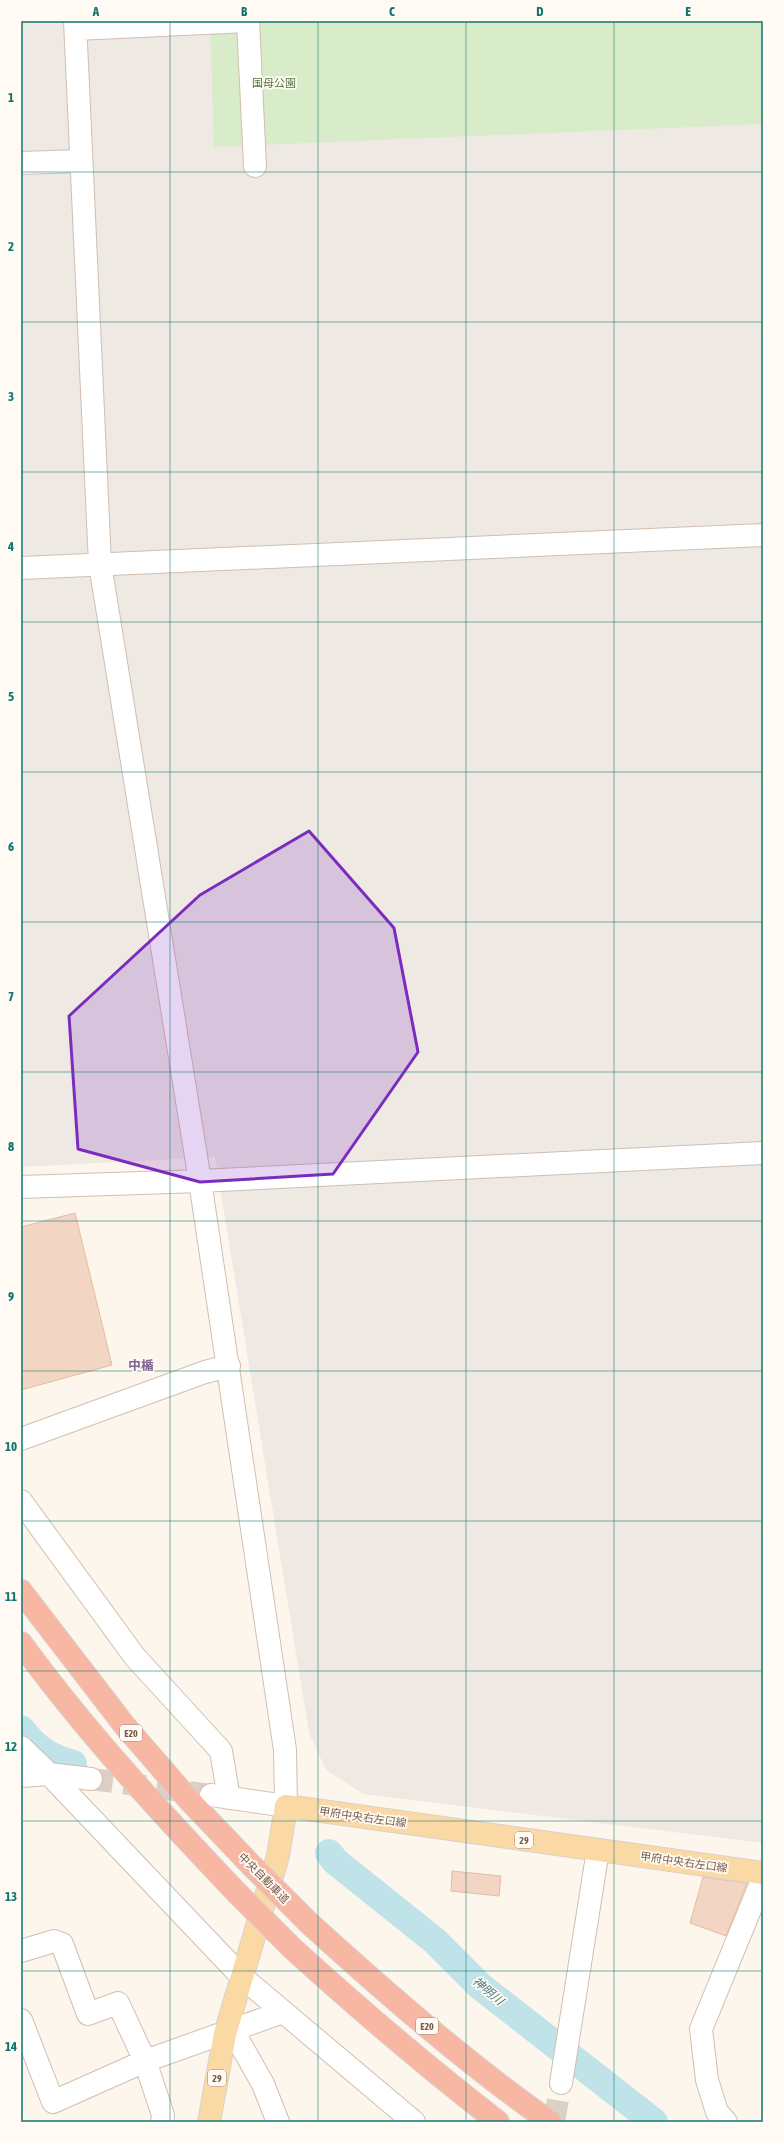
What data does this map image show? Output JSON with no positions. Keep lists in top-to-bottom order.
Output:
{
  "streets": {
    "highway": ["E20", "中央自動車道"],
    "main road": ["甲府中央右左口線", "29"]
  },
  "crossings": [
    ["甲府中央右左口線", "29"]
  ],
  "districts": ["中楯"],
  "water": ["神明川"],
  "parks": ["国母公園"],
  "grid": {
    "columns": [
      "A",
      "B",
      "C",
      "D",
      "E"
    ],
    "rows": [
      "1",
      "2",
      "3",
      "4",
      "5",
      "6",
      "7",
      "8",
      "9",
      "10",
      "11",
      "12",
      "13",
      "14"
    ]
  }
}
